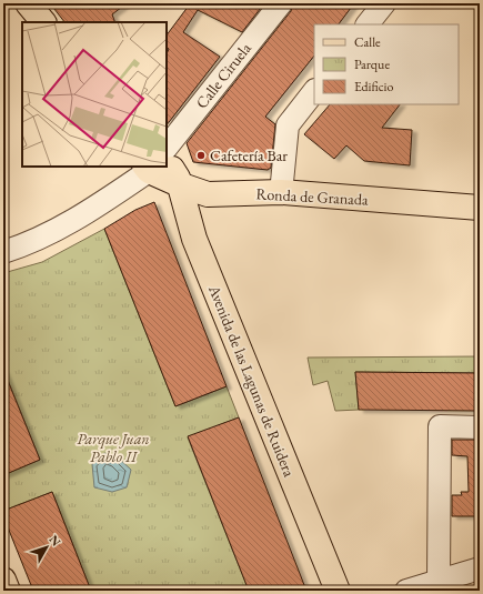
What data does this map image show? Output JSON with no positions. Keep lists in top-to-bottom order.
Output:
{
  "streets": {
    "main road": ["Ronda de Granada", "Avenida de las Lagunas de Ruidera"],
    "street": ["Calle Ciruela"]
  },
  "crossings": [
    ["Calle Ciruela", "Ronda de Granada"],
    ["Calle Ciruela", "Avenida de las Lagunas de Ruidera"],
    ["Ronda de Granada", "Avenida de las Lagunas de Ruidera"]
  ],
  "parks": ["Parque Juan Pablo II"],
  "places": ["Cafetería Bar"],
  "legend": ["Calle", "Parque", "Edificio"],
  "north": "top right"
}
